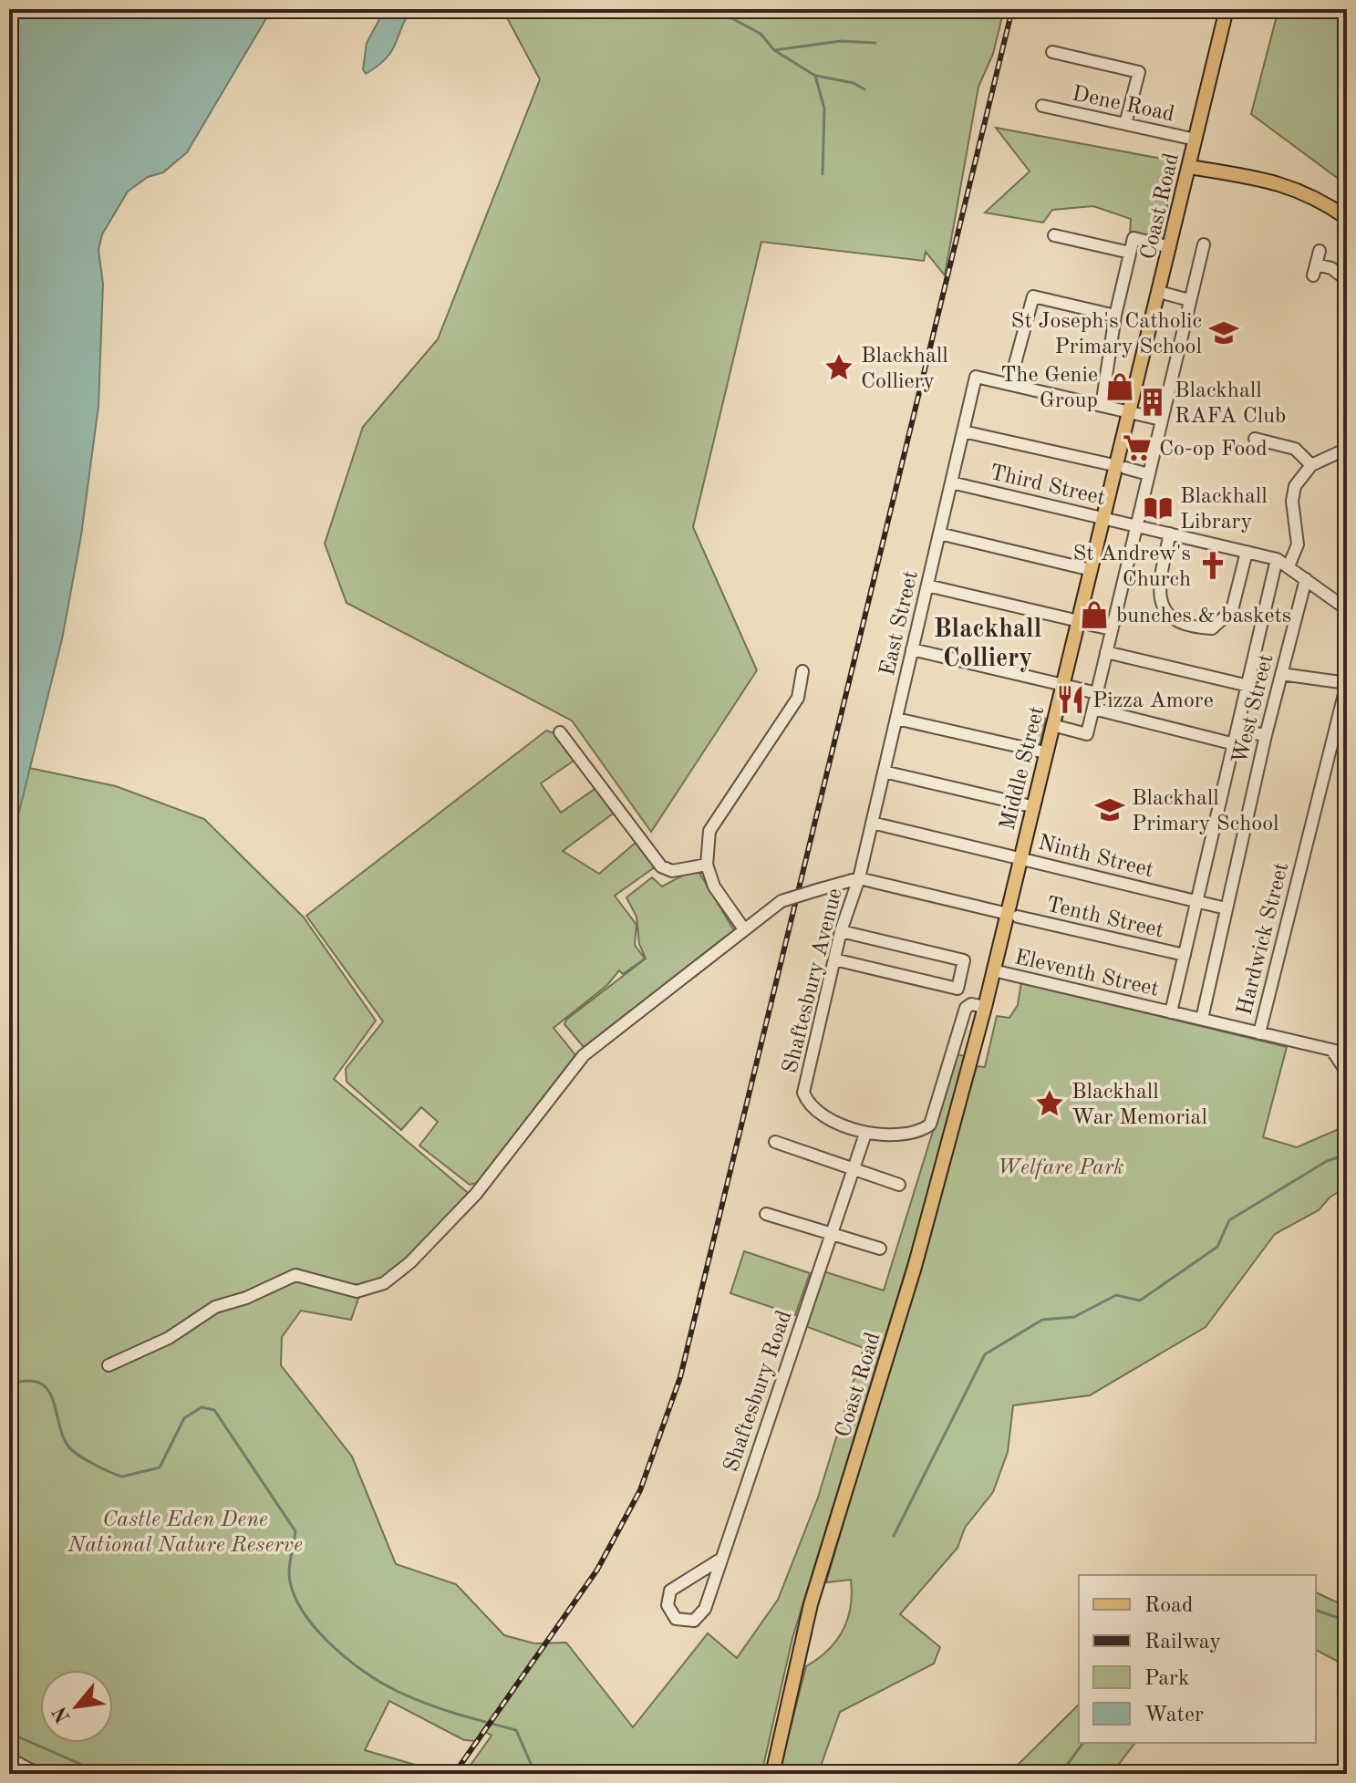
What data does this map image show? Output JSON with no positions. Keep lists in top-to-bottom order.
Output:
{
  "streets": {
    "main road": ["Coast Road", "Middle Street"],
    "street": [
      "Dene Road",
      "Third Street",
      "East Street",
      "West Street",
      "Ninth Street",
      "Tenth Street",
      "Hardwick Street",
      "Eleventh Street",
      "Shaftesbury Avenue",
      "Shaftesbury Road"
    ]
  },
  "crossings": [
    ["Dene Road", "Coast Road"],
    ["Coast Road", "Middle Street"],
    ["Third Street", "East Street"],
    ["Third Street", "West Street"],
    ["Third Street", "Middle Street"],
    ["East Street", "Ninth Street"],
    ["East Street", "Tenth Street"],
    ["East Street", "Shaftesbury Avenue"],
    ["West Street", "Ninth Street"],
    ["West Street", "Eleventh Street"],
    ["Middle Street", "Ninth Street"],
    ["Middle Street", "Tenth Street"],
    ["Middle Street", "Eleventh Street"],
    ["Tenth Street", "Shaftesbury Avenue"],
    ["Hardwick Street", "Eleventh Street"],
    ["Shaftesbury Avenue", "Shaftesbury Road"]
  ],
  "districts": ["Blackhall Colliery"],
  "parks": ["Welfare Park", "Castle Eden Dene National Nature Reserve"],
  "places": {
    "school or university": ["St Joseph's Catholic Primary School", "Blackhall Primary School"],
    "place": ["Blackhall Colliery", "Blackhall War Memorial"],
    "shop": ["The Genie Group", "bunches & baskets"],
    "building": ["Blackhall RAFA Club"],
    "supermarket": ["Co-op Food"],
    "library": ["Blackhall Library"],
    "church": ["St Andrew's Church"],
    "restaurant": ["Pizza Amore"]
  },
  "legend": [
    "Road",
    "Railway",
    "Park",
    "Water"
  ],
  "north": "bottom left"
}
